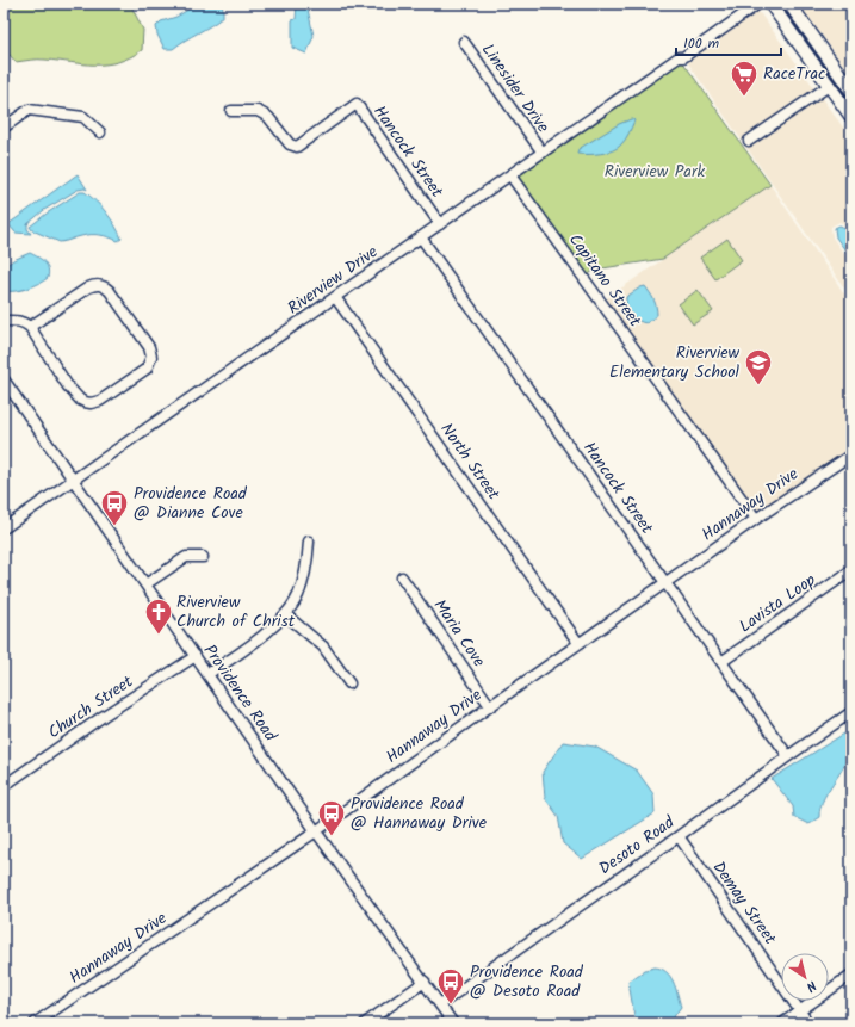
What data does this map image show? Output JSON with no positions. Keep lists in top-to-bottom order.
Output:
{
  "streets": {
    "street": [
      "Linesider Drive",
      "Hancock Street",
      "Riverview Drive",
      "Capitano Street",
      "North Street",
      "Hannaway Drive",
      "Lavista Loop",
      "Maria Cove",
      "Providence Road",
      "Church Street",
      "Desoto Road",
      "Demay Street"
    ]
  },
  "crossings": [
    ["Linesider Drive", "Riverview Drive"],
    ["Hancock Street", "Riverview Drive"],
    ["Hancock Street", "Hannaway Drive"],
    ["Hancock Street", "Lavista Loop"],
    ["Hancock Street", "Desoto Road"],
    ["Riverview Drive", "Capitano Street"],
    ["Riverview Drive", "North Street"],
    ["Riverview Drive", "Providence Road"],
    ["Capitano Street", "Hannaway Drive"],
    ["North Street", "Hannaway Drive"],
    ["Hannaway Drive", "Maria Cove"],
    ["Hannaway Drive", "Providence Road"],
    ["Providence Road", "Church Street"],
    ["Providence Road", "Desoto Road"],
    ["Desoto Road", "Demay Street"]
  ],
  "parks": ["Riverview Park"],
  "places": {
    "supermarket": ["RaceTrac"],
    "school or university": ["Riverview Elementary School"],
    "bus stop": ["Providence Road @ Dianne Cove", "Providence Road @ Hannaway Drive", "Providence Road @ Desoto Road"],
    "church": ["Riverview Church of Christ"]
  },
  "scale_bar": "100 m",
  "north": "bottom right"
}
